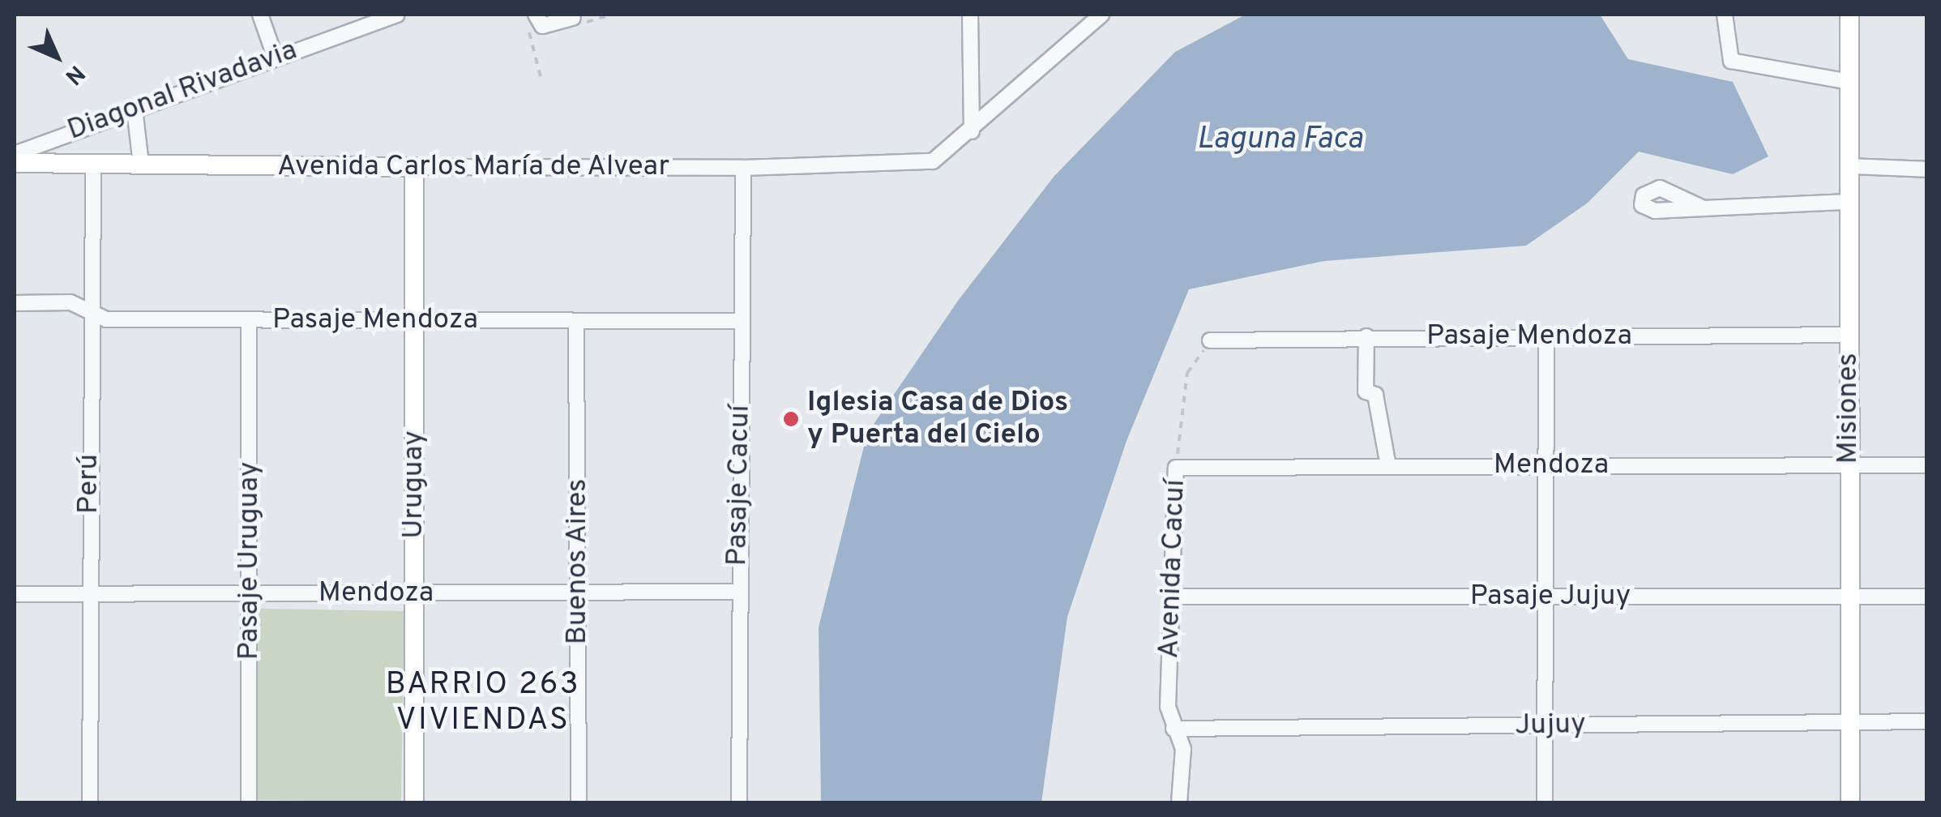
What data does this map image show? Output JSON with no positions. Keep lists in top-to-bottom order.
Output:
{
  "streets": {
    "street": [
      "Diagonal Rivadavia",
      "Avenida Carlos María de Alvear",
      "Pasaje Mendoza",
      "Misiones",
      "Mendoza",
      "Perú",
      "Uruguay",
      "Pasaje Cacuí",
      "Pasaje Uruguay",
      "Buenos Aires",
      "Avenida Cacuí",
      "Pasaje Jujuy",
      "Jujuy"
    ]
  },
  "crossings": [
    ["Avenida Carlos María de Alvear", "Perú"],
    ["Avenida Carlos María de Alvear", "Uruguay"],
    ["Avenida Carlos María de Alvear", "Pasaje Cacuí"],
    ["Pasaje Mendoza", "Misiones"],
    ["Pasaje Mendoza", "Perú"],
    ["Pasaje Mendoza", "Uruguay"],
    ["Pasaje Mendoza", "Pasaje Cacuí"],
    ["Pasaje Mendoza", "Pasaje Uruguay"],
    ["Pasaje Mendoza", "Buenos Aires"],
    ["Pasaje Mendoza", "Avenida Cacuí"],
    ["Misiones", "Mendoza"],
    ["Misiones", "Pasaje Jujuy"],
    ["Misiones", "Jujuy"],
    ["Mendoza", "Perú"],
    ["Mendoza", "Uruguay"],
    ["Mendoza", "Pasaje Cacuí"],
    ["Mendoza", "Pasaje Uruguay"],
    ["Mendoza", "Buenos Aires"],
    ["Mendoza", "Avenida Cacuí"],
    ["Avenida Cacuí", "Pasaje Jujuy"],
    ["Avenida Cacuí", "Jujuy"]
  ],
  "districts": ["BARRIO 263 VIVIENDAS"],
  "water": ["Laguna Faca"],
  "places": ["Iglesia Casa de Dios y Puerta del Cielo"],
  "north": "bottom right"
}
